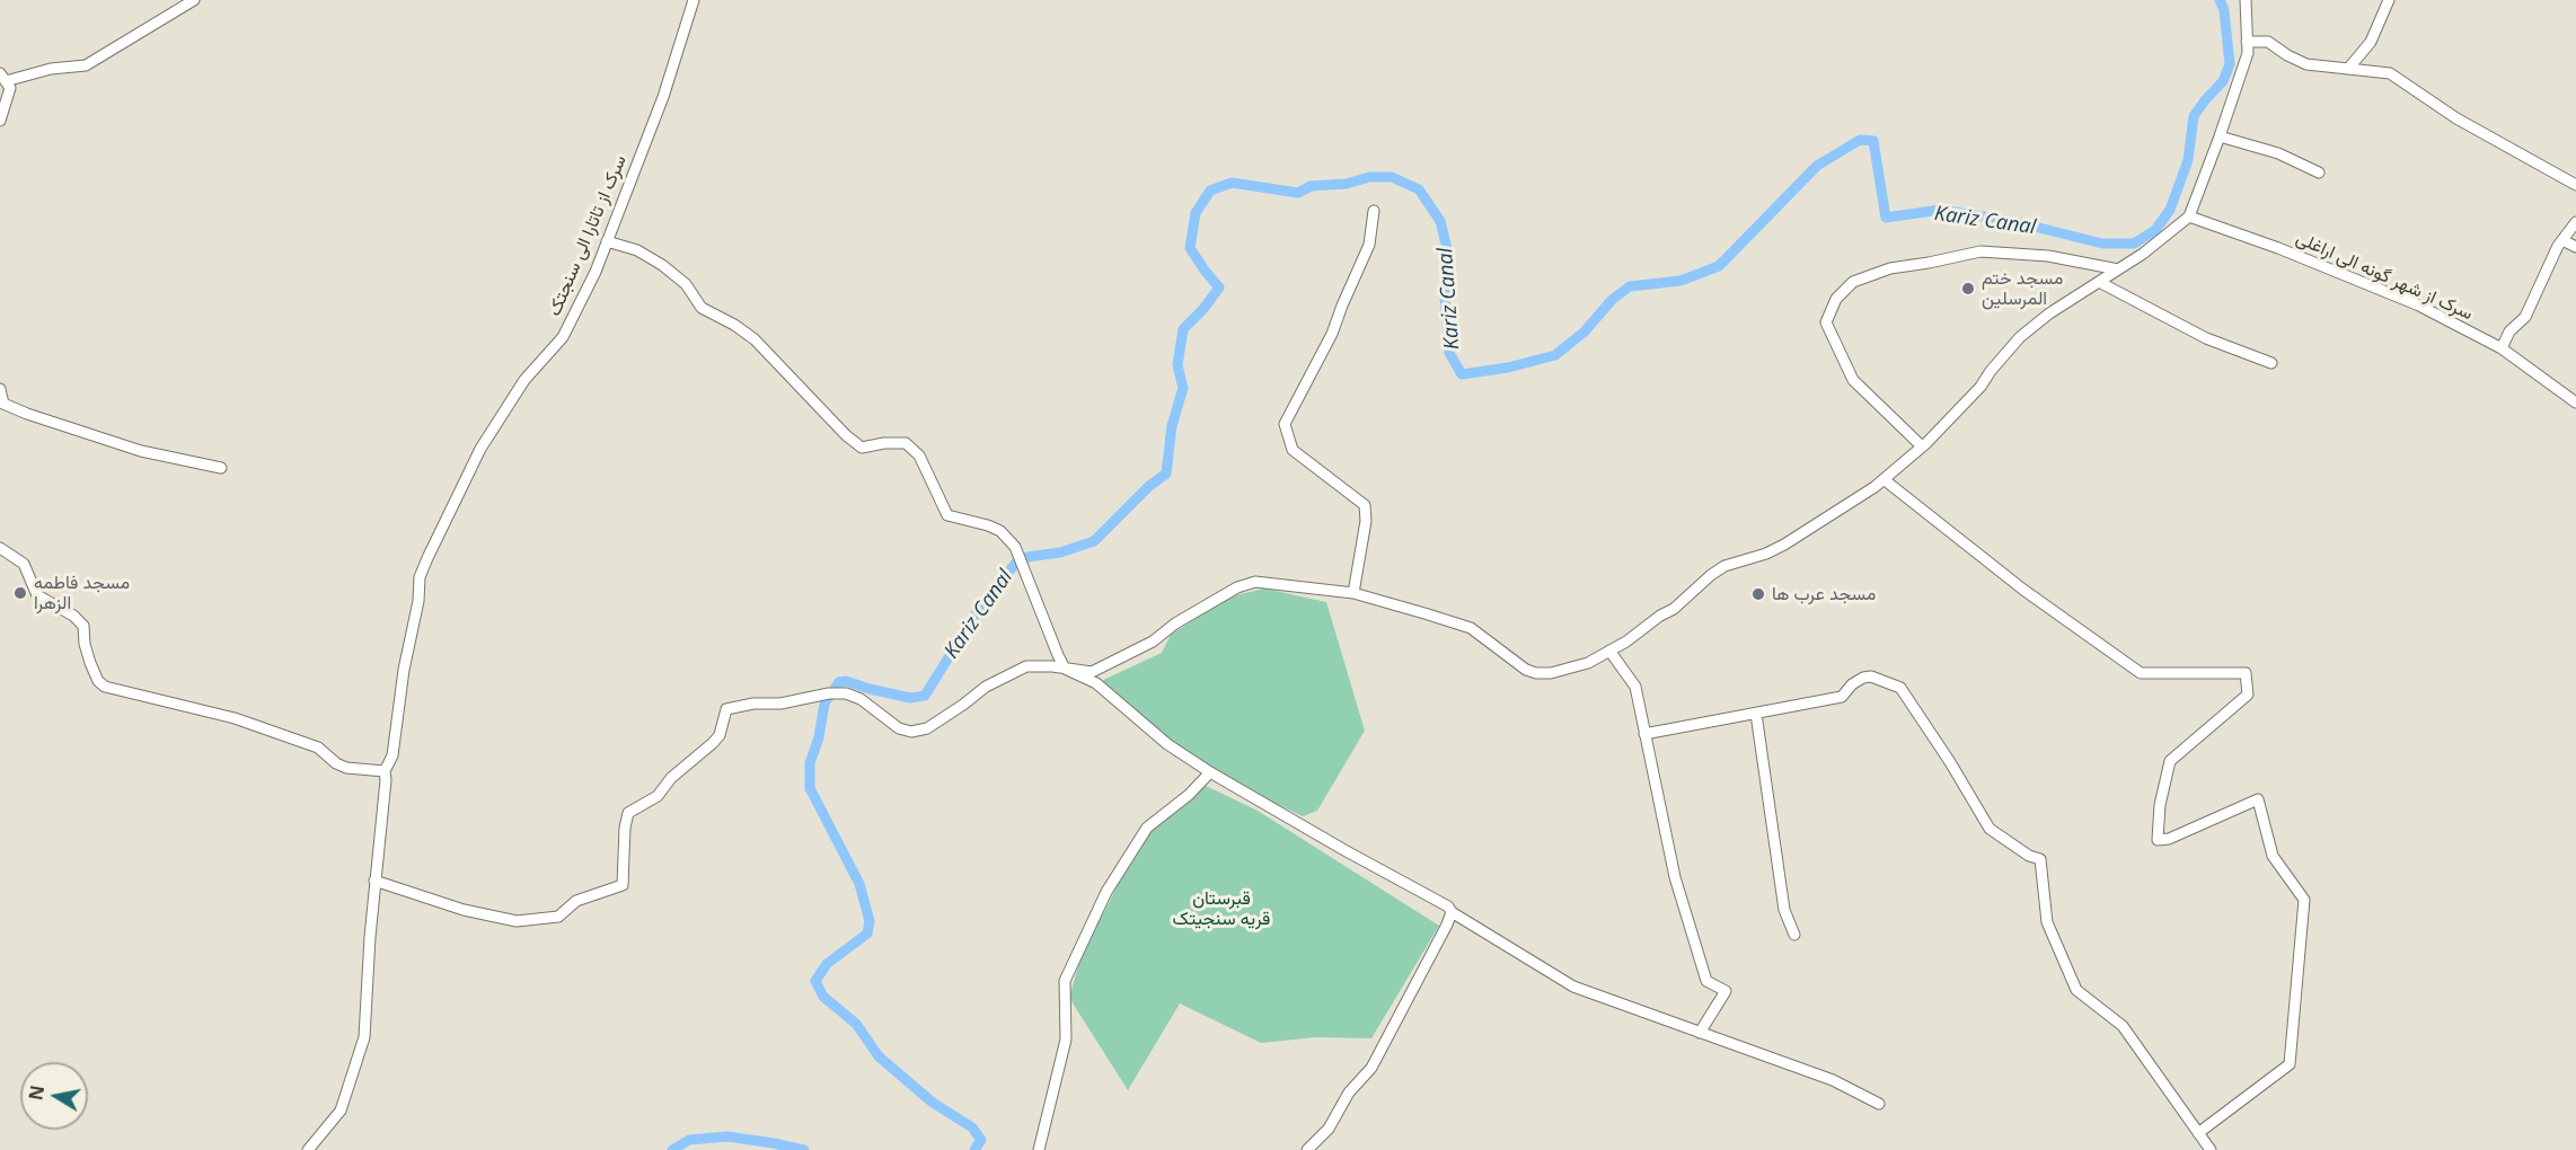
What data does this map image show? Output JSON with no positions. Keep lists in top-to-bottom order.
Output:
{
  "streets": {
    "street": ["سرک از تاتارا الی سنجتک", "سرک از شهر گونه الی اراغلی"]
  },
  "water": ["Kariz Canal"],
  "parks": ["قبرستان قریه سنجیتک"],
  "places": ["مسجد ختم المرسلین", "مسجد فاطمه الزهرا", "مسجد عرب ها"],
  "north": "left"
}
